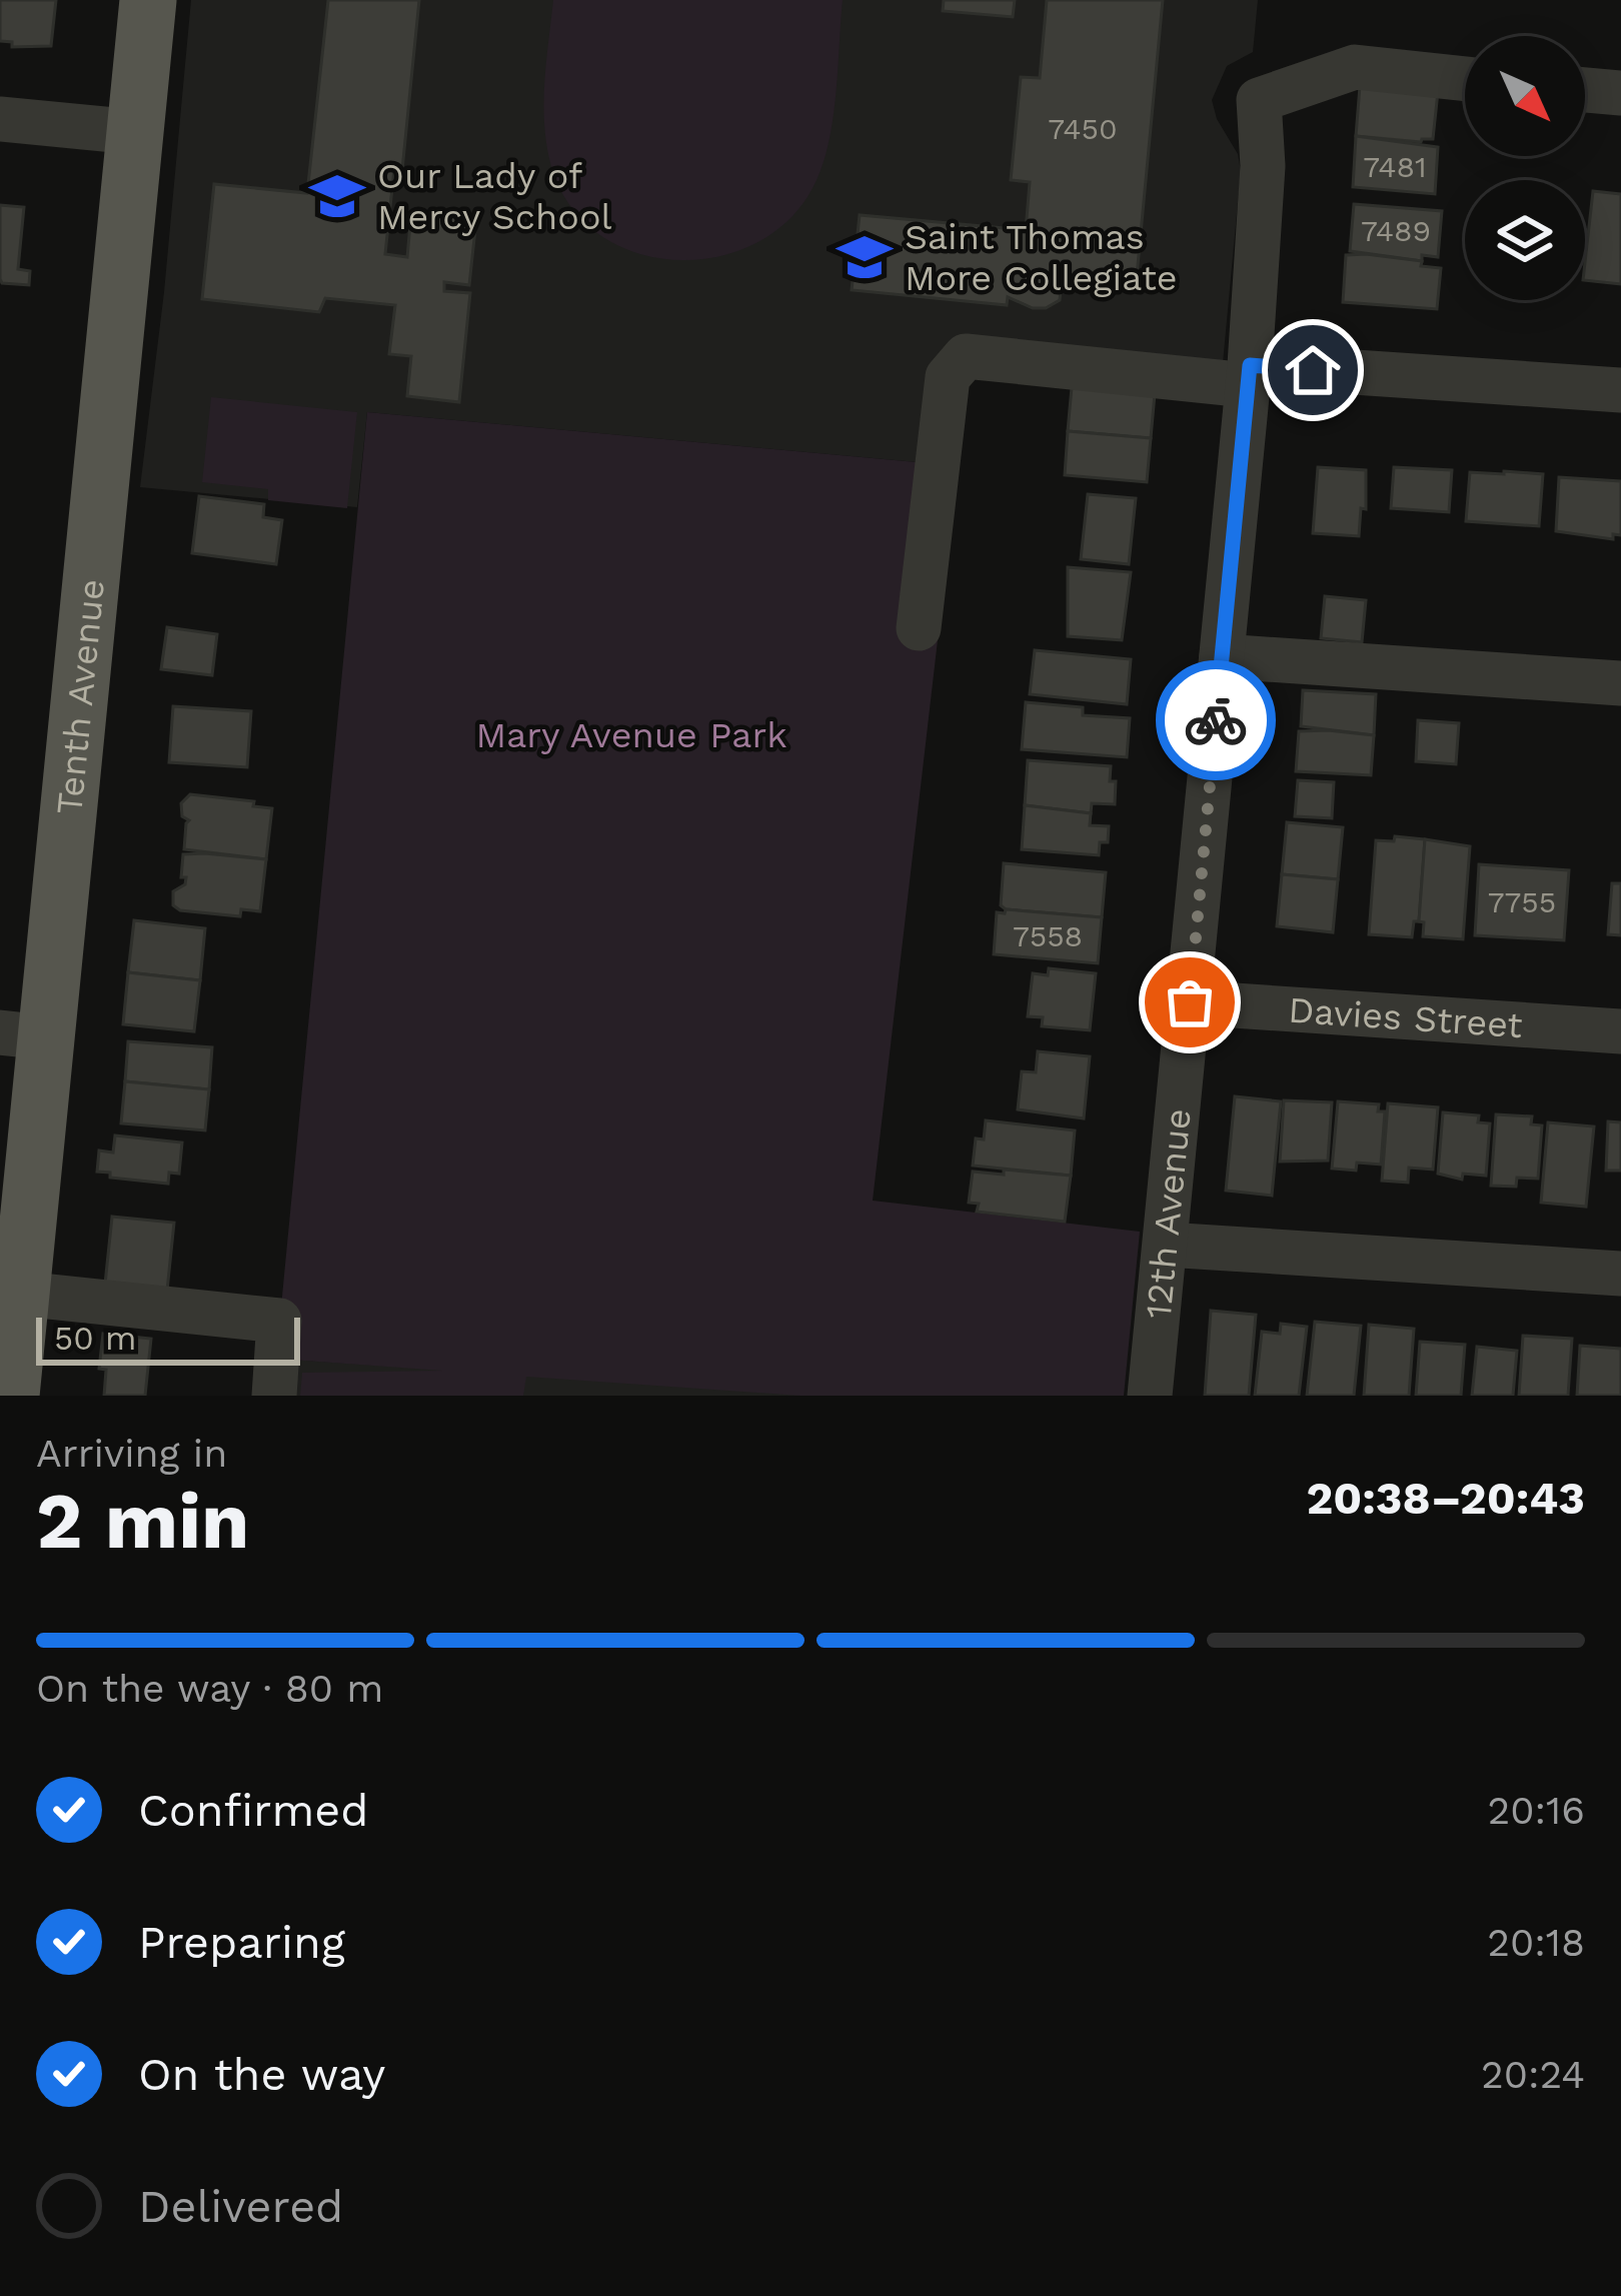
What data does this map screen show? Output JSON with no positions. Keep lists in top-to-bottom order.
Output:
{
  "streets": {
    "main road": ["Tenth Avenue"],
    "street": ["Davies Street", "12th Avenue"]
  },
  "crossings": [
    ["Davies Street", "12th Avenue"]
  ],
  "parks": ["Mary Avenue Park"],
  "places": {
    "school or university": ["Our Lady of Mercy School", "Saint Thomas More Collegiate"]
  },
  "house_numbers": [
    "7450",
    "7481",
    "7489",
    "7755",
    "7558"
  ],
  "scale_bar": "50 m",
  "north": "bottom right",
  "page": {
    "scale": "50 m",
    "heading": ["2 min", "Arriving in", "20:38–20:43"],
    "bar": "On the way · 80 m",
    "list": [
      ["Confirmed", "20:16"],
      ["Preparing", "20:18"],
      ["On the way", "20:24"],
      "Delivered"
    ]
  }
}
